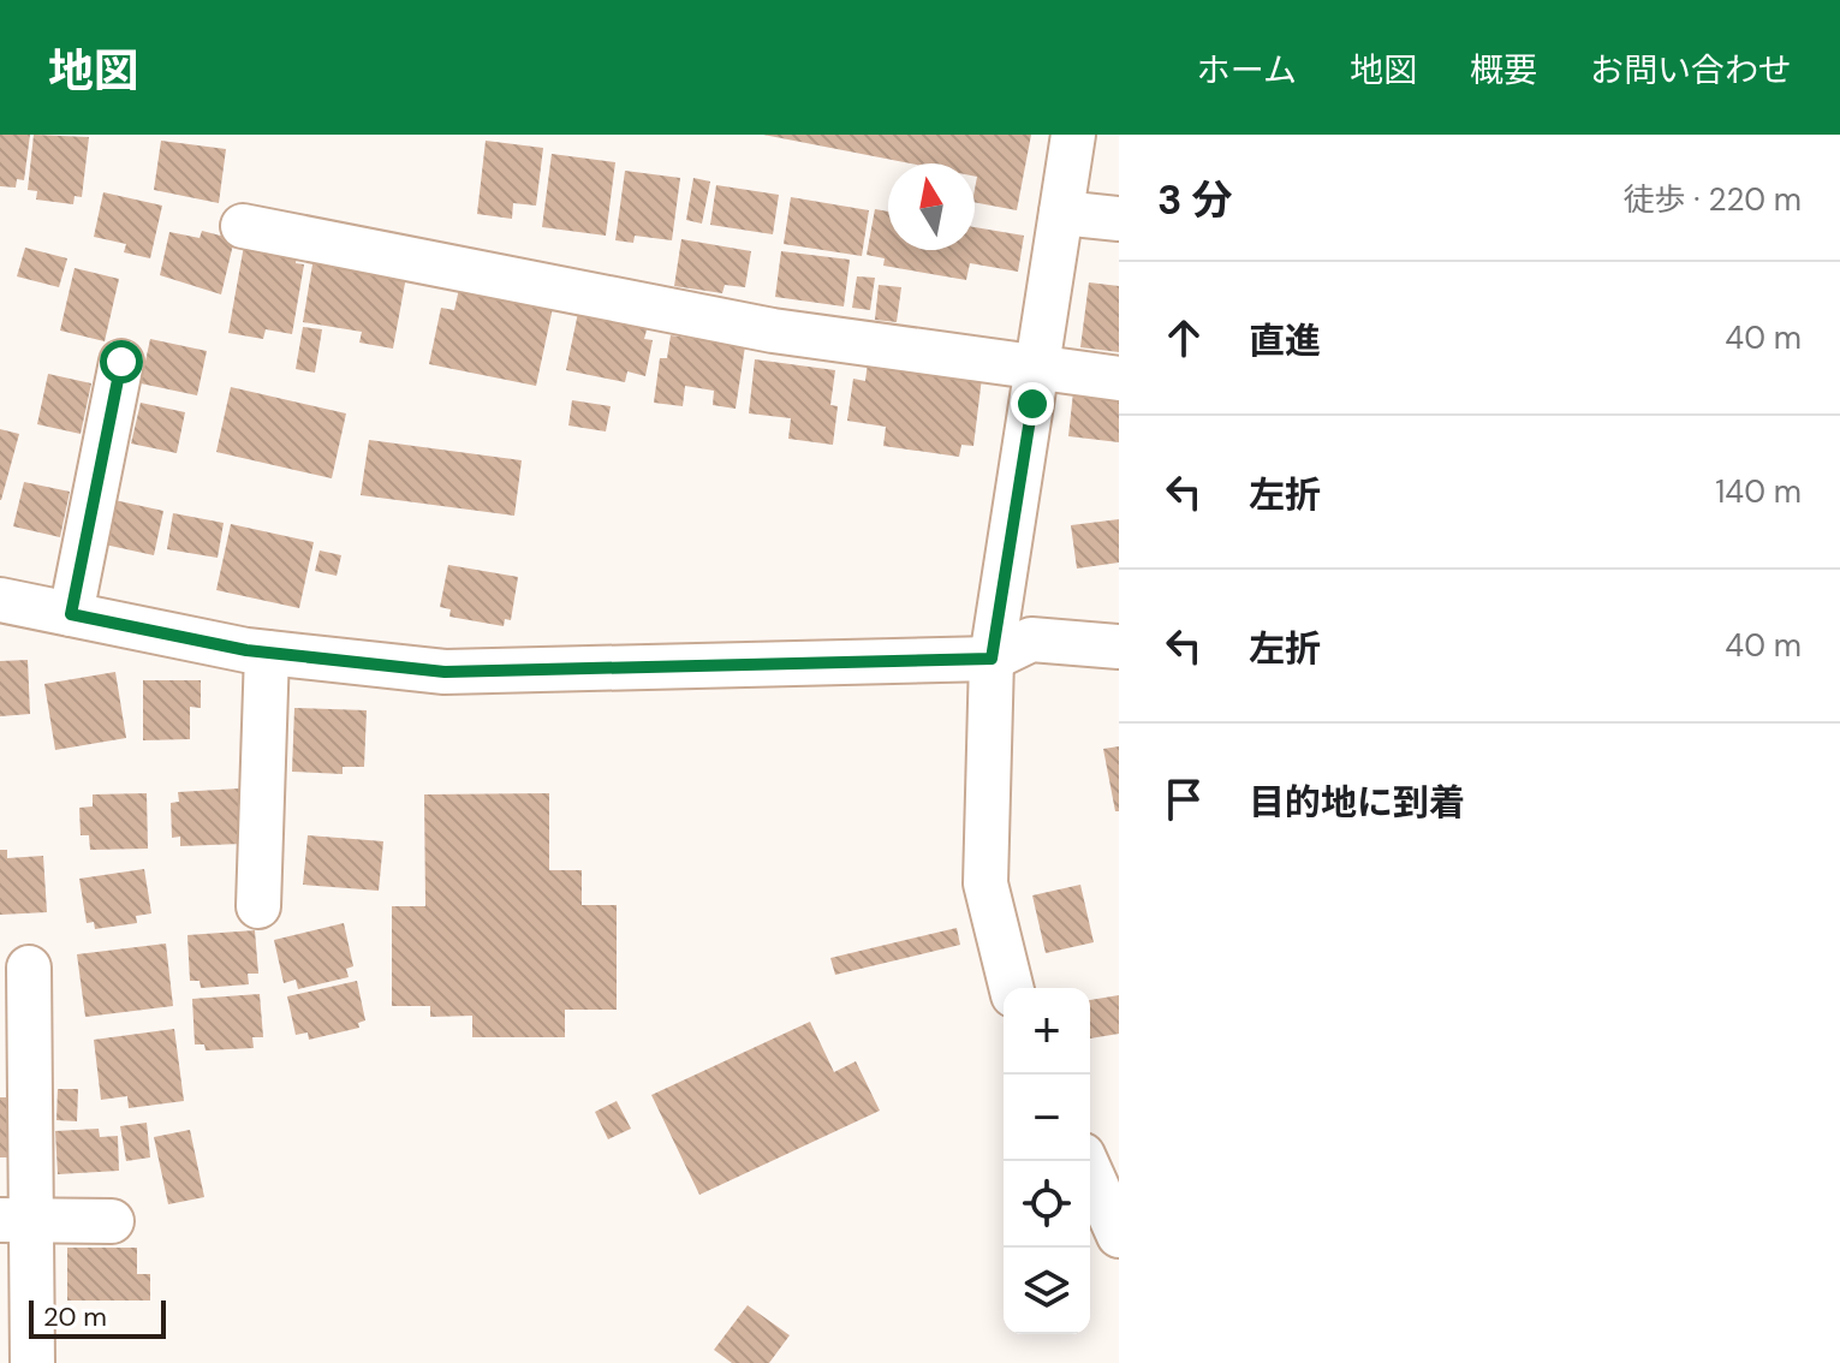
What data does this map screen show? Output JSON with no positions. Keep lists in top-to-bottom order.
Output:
{
  "scale_bar": "20 m",
  "north": "top",
  "page": {
    "header": "地図",
    "nav": [
      "ホーム",
      "地図",
      "概要",
      "お問い合わせ"
    ],
    "heading": ["3 分", "徒歩 · 220 m"],
    "list": [
      ["直進", "40 m"],
      ["左折", "140 m"],
      ["左折", "40 m"],
      "目的地に到着"
    ],
    "map_buttons": ["+", "−"],
    "scale": "20 m"
  }
}
